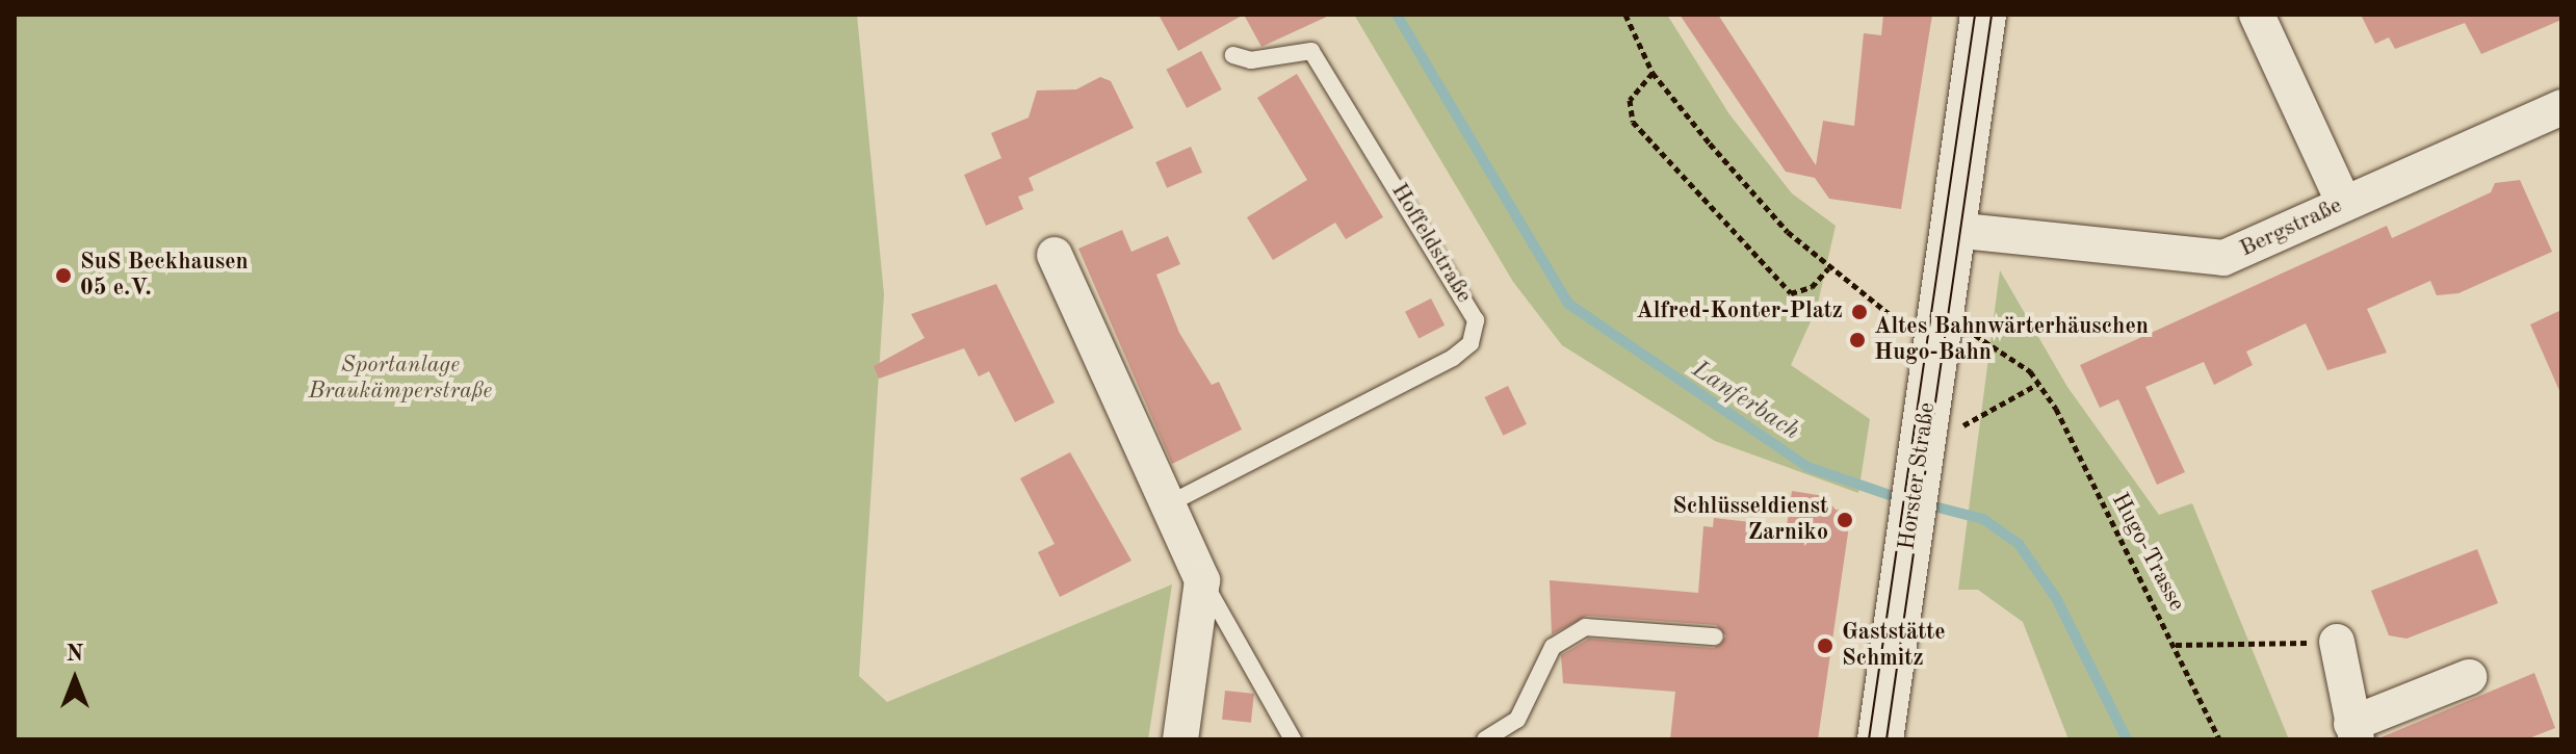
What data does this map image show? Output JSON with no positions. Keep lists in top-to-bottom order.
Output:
{
  "streets": {
    "main road": ["Horster Straße"],
    "street": ["Bergstraße"],
    "lane": ["Hoffeldstraße"],
    "path": ["Hugo-Trasse"]
  },
  "crossings": [
    ["Bergstraße", "Horster Straße"]
  ],
  "water": ["Lanferbach"],
  "parks": ["Sportanlage Braukämperstraße"],
  "places": [
    "SuS Beckhausen 05 e.V.",
    "Alfred-Konter-Platz",
    "Altes Bahnwärterhäuschen Hugo-Bahn",
    "Schlüsseldienst Zarniko",
    "Gaststätte Schmitz"
  ],
  "north": "top"
}
